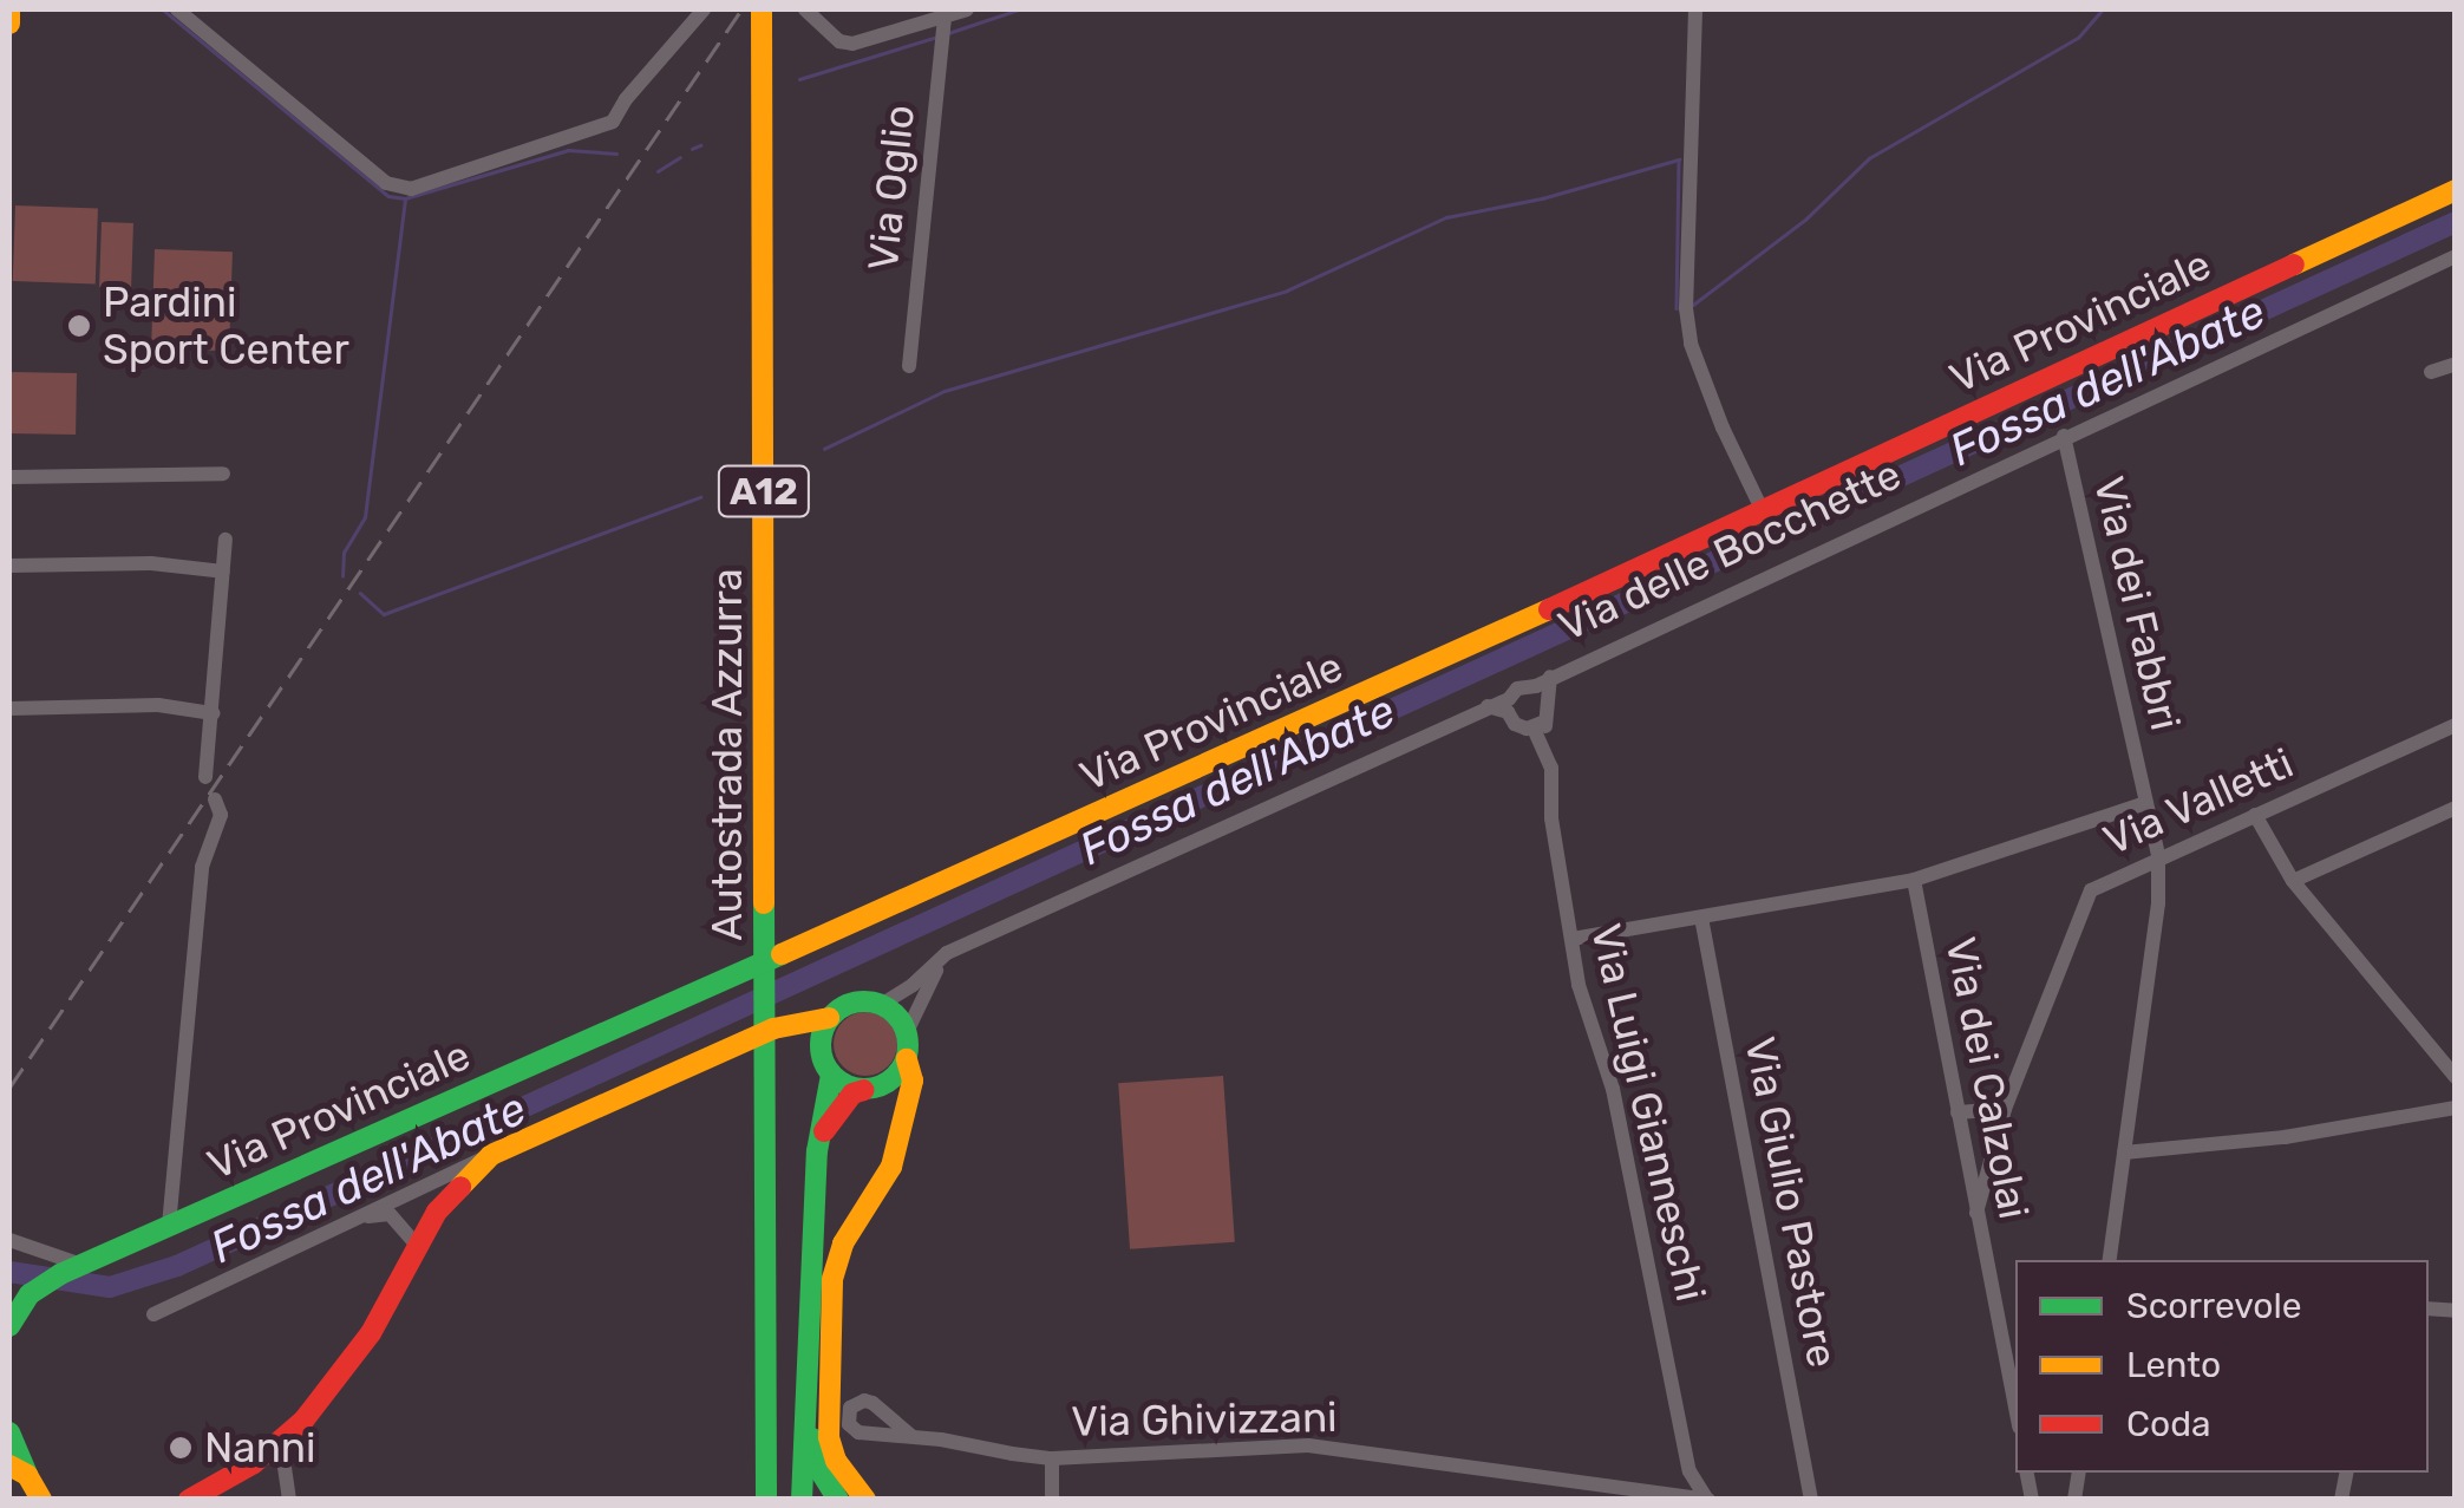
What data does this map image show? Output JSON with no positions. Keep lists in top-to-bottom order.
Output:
{
  "streets": {
    "main road": ["Via Provinciale", "A12", "Autostrada Azzurra"],
    "street": [
      "Via Oglio",
      "Via delle Bocchette",
      "Via dei Fabbri",
      "Via Valletti",
      "Via dei Calzolai",
      "Via Luigi Gianneschi",
      "Via Giulio Pastore",
      "Via Ghivizzani"
    ]
  },
  "crossings": [
    ["Via delle Bocchette", "Via dei Fabbri"],
    ["Via delle Bocchette", "Via Luigi Gianneschi"],
    ["Via dei Fabbri", "Via Valletti"],
    ["Via Valletti", "Via dei Calzolai"],
    ["Via Luigi Gianneschi", "Via Ghivizzani"]
  ],
  "water": ["Fossa dell'Abate"],
  "places": ["Pardini Sport Center", "Nanni"],
  "legend": ["Scorrevole", "Lento", "Coda"]
}
